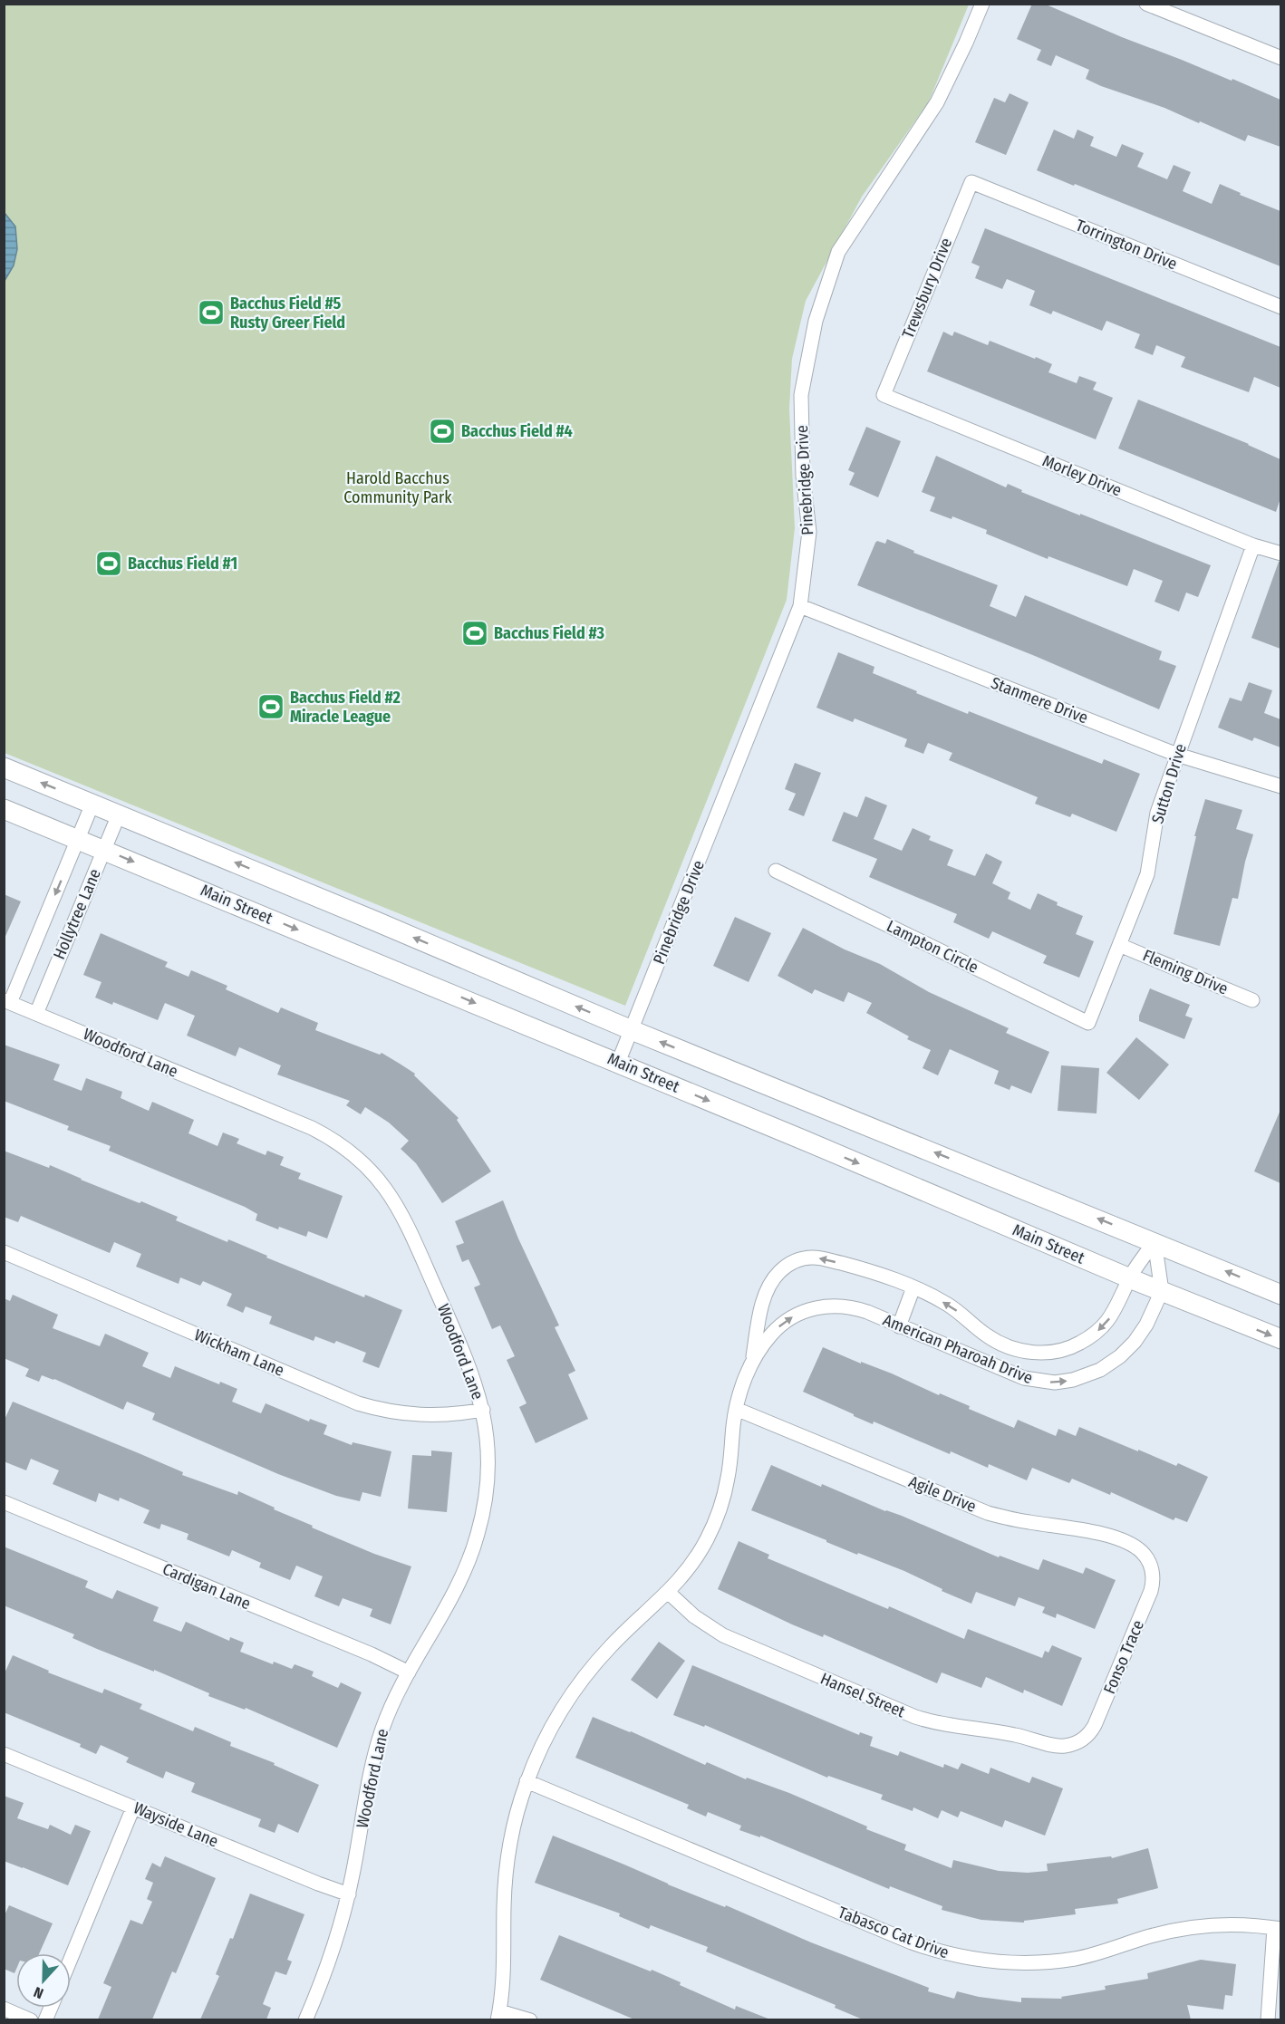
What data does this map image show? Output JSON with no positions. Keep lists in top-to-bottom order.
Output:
{
  "streets": {
    "main road": ["Main Street"],
    "street": [
      "Torrington Drive",
      "Trewsbury Drive",
      "Morley Drive",
      "Pinebridge Drive",
      "Stanmere Drive",
      "Sutton Drive",
      "Hollytree Lane",
      "Lampton Circle",
      "Fleming Drive",
      "Woodford Lane",
      "American Pharoah Drive",
      "Wickham Lane",
      "Agile Drive",
      "Cardigan Lane",
      "Fonso Trace",
      "Hansel Street",
      "Wayside Lane",
      "Tabasco Cat Drive"
    ]
  },
  "crossings": [
    ["Torrington Drive", "Trewsbury Drive"],
    ["Trewsbury Drive", "Morley Drive"],
    ["Morley Drive", "Sutton Drive"],
    ["Pinebridge Drive", "Stanmere Drive"],
    ["Pinebridge Drive", "Main Street"],
    ["Stanmere Drive", "Sutton Drive"],
    ["Sutton Drive", "Lampton Circle"],
    ["Sutton Drive", "Fleming Drive"],
    ["Main Street", "Hollytree Lane"],
    ["Main Street", "American Pharoah Drive"],
    ["Hollytree Lane", "Woodford Lane"],
    ["Woodford Lane", "Wickham Lane"],
    ["Woodford Lane", "Cardigan Lane"],
    ["Woodford Lane", "Wayside Lane"],
    ["American Pharoah Drive", "Agile Drive"],
    ["American Pharoah Drive", "Hansel Street"],
    ["American Pharoah Drive", "Tabasco Cat Drive"],
    ["Agile Drive", "Fonso Trace"],
    ["Fonso Trace", "Hansel Street"]
  ],
  "parks": ["Harold Bacchus Community Park"],
  "places": {
    "sports": [
      "Bacchus Field #5 Rusty Greer Field",
      "Bacchus Field #4",
      "Bacchus Field #1",
      "Bacchus Field #3",
      "Bacchus Field #2 Miracle League"
    ]
  },
  "north": "bottom"
}
